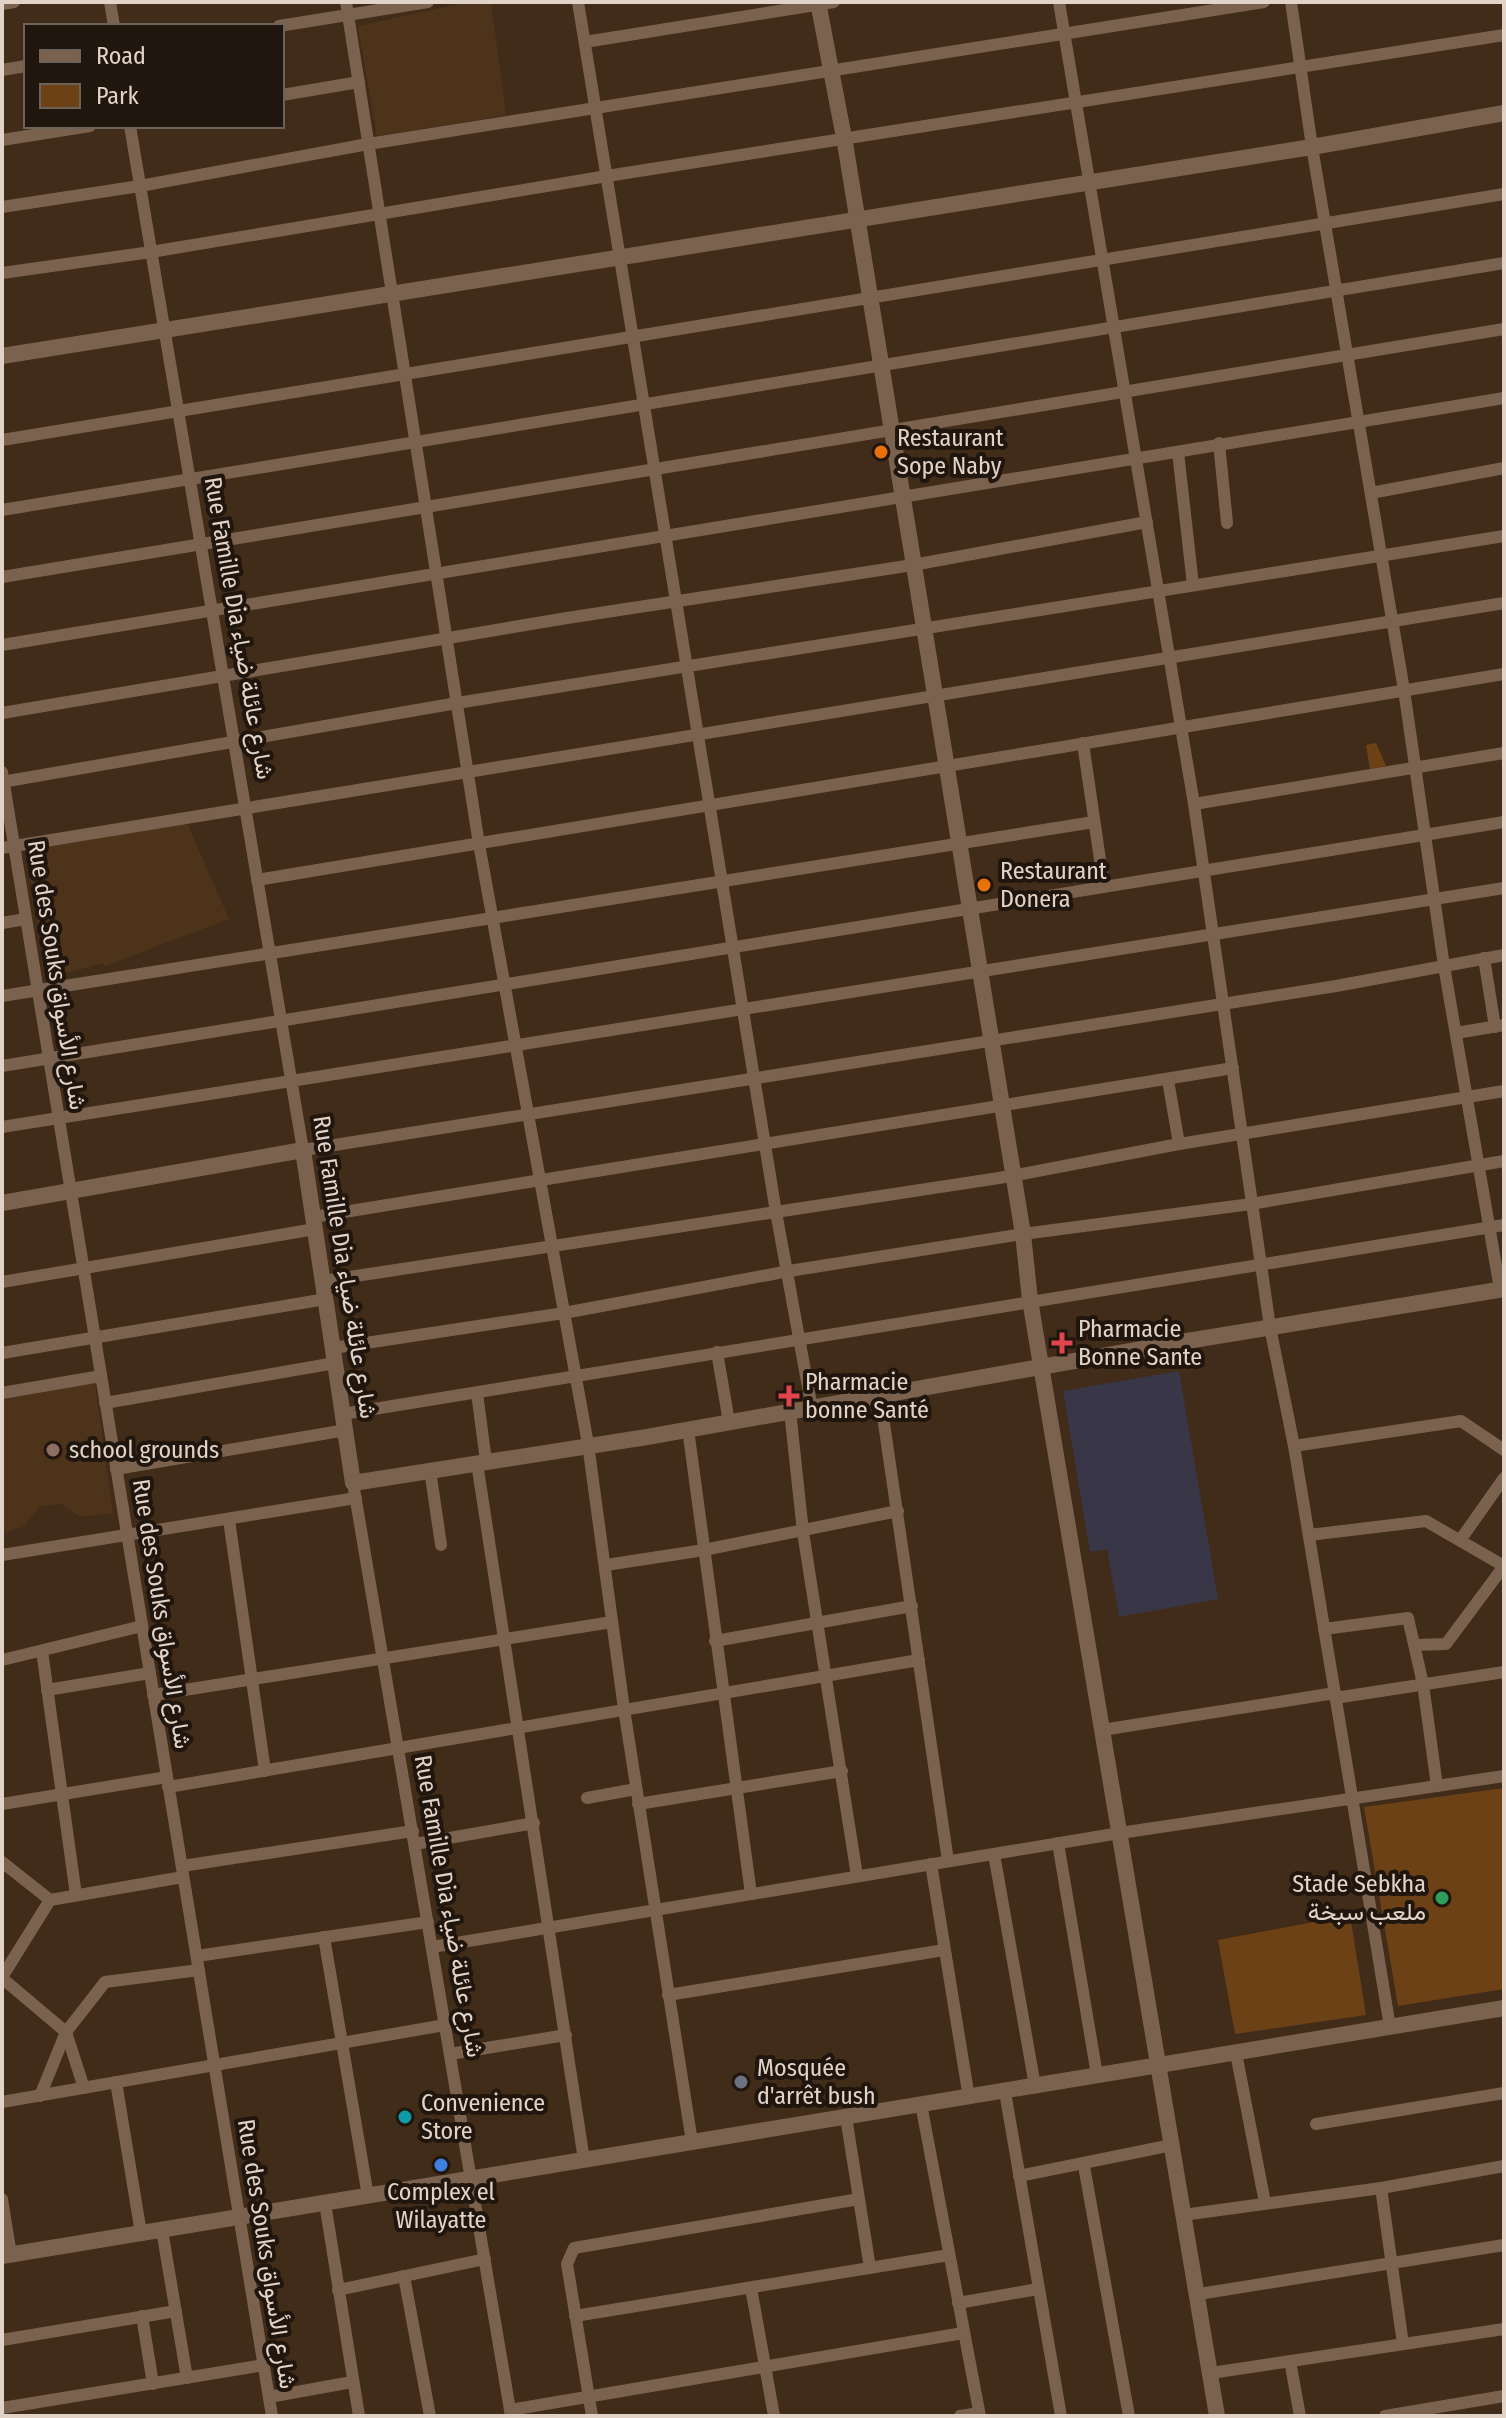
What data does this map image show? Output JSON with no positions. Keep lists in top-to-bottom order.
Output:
{
  "streets": {
    "street": ["Rue Famille Dia شارع عائلة ضياء", "Rue des Souks شارع الأسواق"]
  },
  "places": {
    "other": [
      "Restaurant Sope Naby",
      "Restaurant Donera",
      "school grounds",
      "Stade Sebkha ملعب سبخة",
      "Mosquée d'arrêt bush",
      "Convenience Store",
      "Complex el Wilayatte"
    ],
    "health": ["Pharmacie Bonne Sante", "Pharmacie bonne Santé"]
  },
  "legend": ["Road", "Park"]
}
